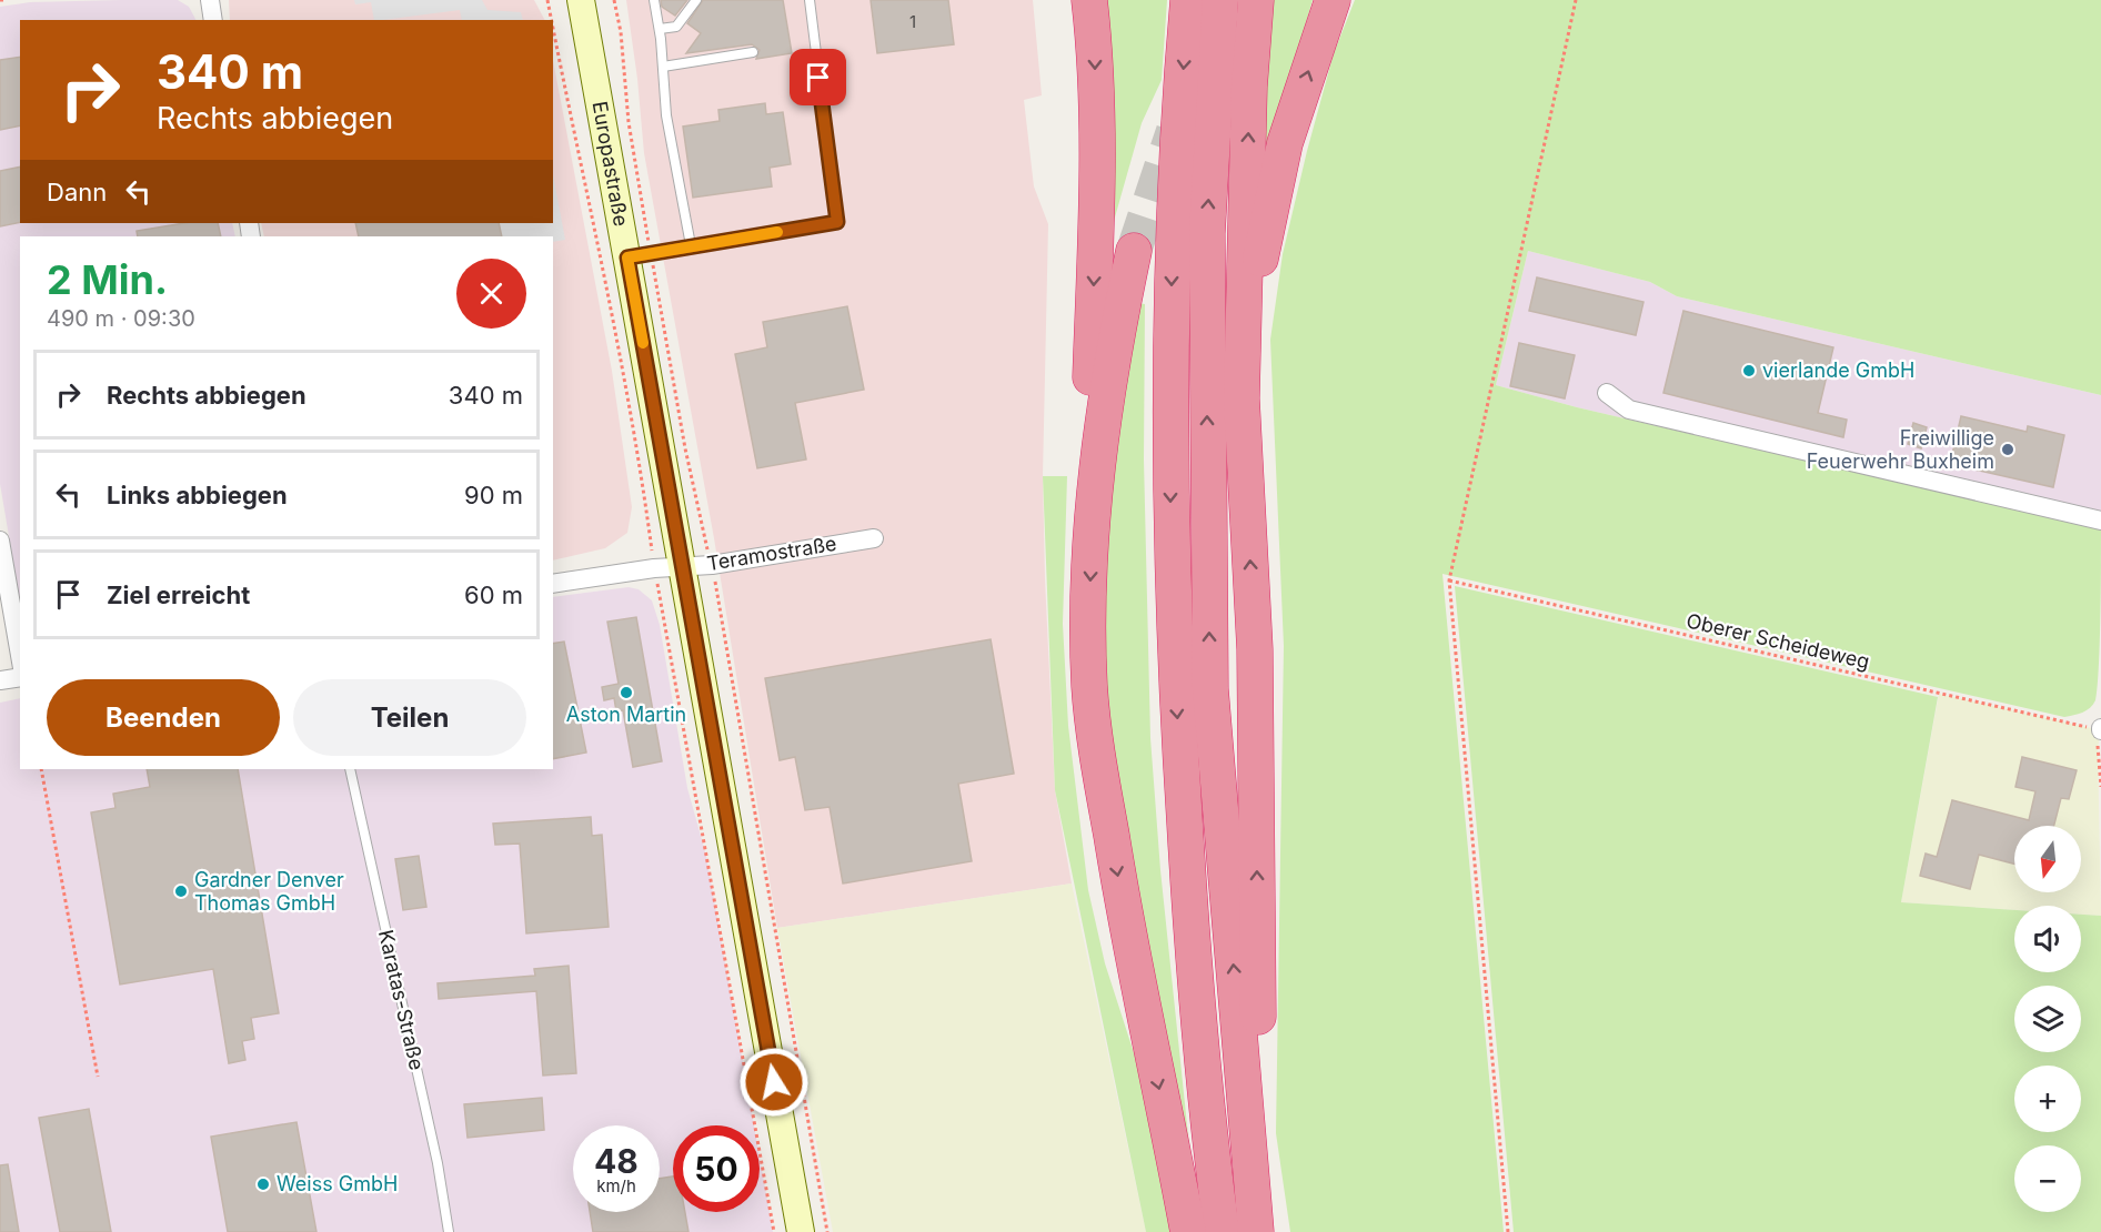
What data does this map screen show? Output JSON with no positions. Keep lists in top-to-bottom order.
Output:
{
  "streets": {
    "main road": ["Europastraße"],
    "street": ["Teramostraße"],
    "lane": ["Karatas-Straße"],
    "path": ["Oberer Scheideweg"]
  },
  "crossings": [
    ["Europastraße", "Teramostraße"]
  ],
  "places": [
    "vierlande GmbH",
    "Freiwillige Feuerwehr Buxheim",
    "Aston Martin",
    "Gardner Denver Thomas GmbH",
    "Weiss GmbH"
  ],
  "house_numbers": ["1"],
  "north": "bottom",
  "page": {
    "turn": ["340 m", "Rechts abbiegen"],
    "then": "Dann",
    "heading": ["2 Min.", "490 m · 09:30"],
    "list": [
      {
        "name": "Rechts abbiegen",
        "value": "340 m"
      },
      {
        "name": "Links abbiegen",
        "value": "90 m"
      },
      {
        "name": "Ziel erreicht",
        "value": "60 m"
      }
    ],
    "buttons": ["Beenden", "Teilen"],
    "map_buttons": ["+", "−"],
    "speed": "48 km/h",
    "limit": "50"
  }
}
